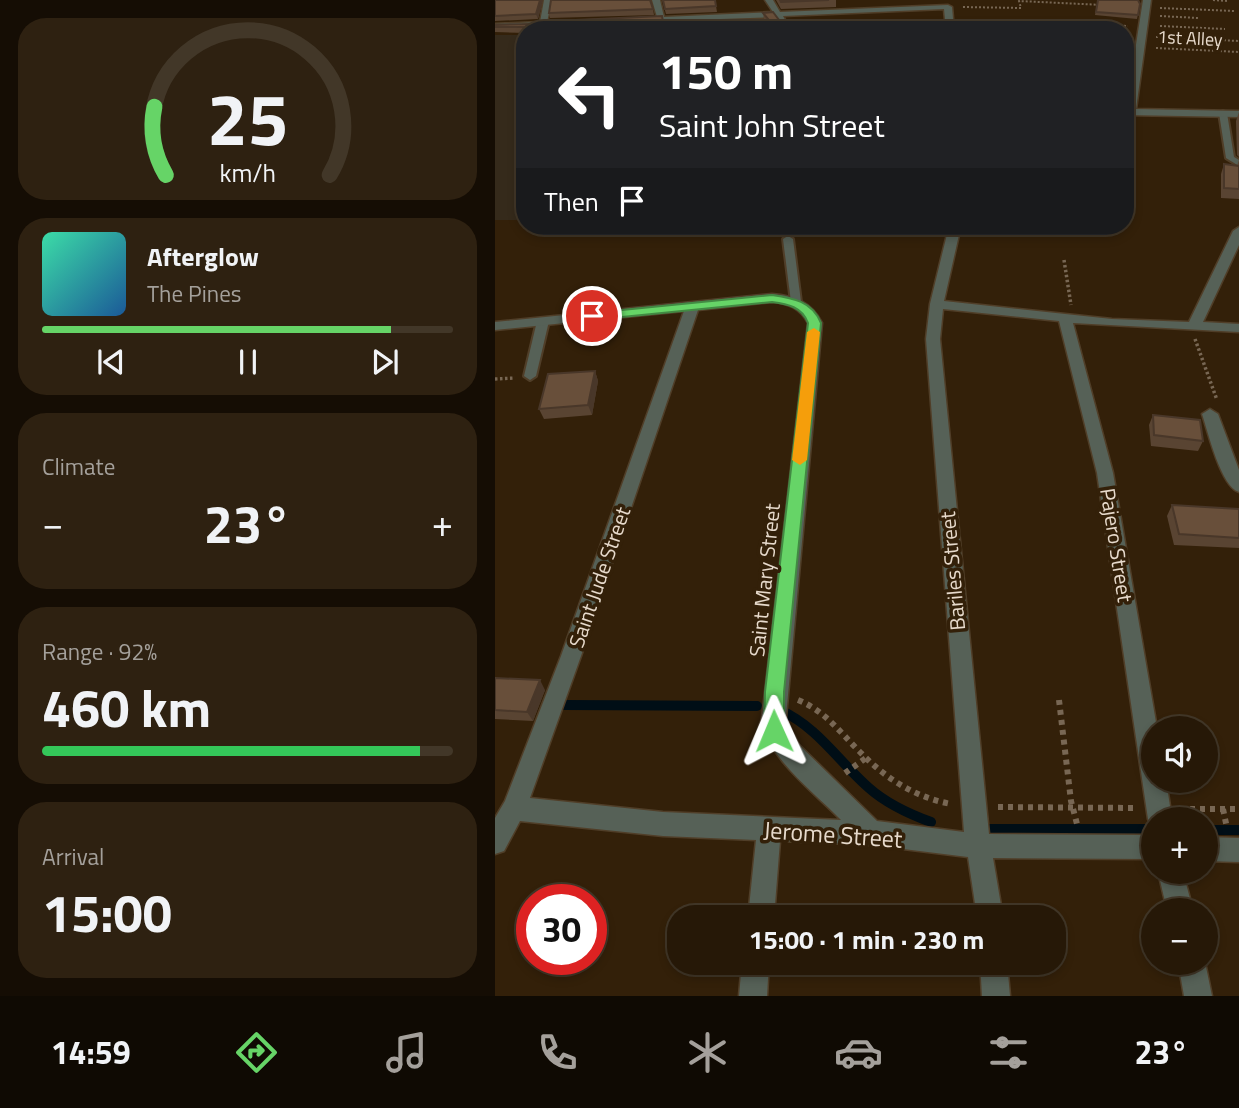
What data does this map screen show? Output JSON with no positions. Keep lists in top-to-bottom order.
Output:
{
  "streets": {
    "street": [
      "Pajero Street",
      "Bariles Street",
      "Saint Jude Street",
      "Saint Mary Street",
      "Jerome Street"
    ],
    "path": ["1st Alley"]
  },
  "crossings": [
    ["Bariles Street", "Jerome Street"],
    ["Saint Jude Street", "Jerome Street"],
    ["Saint Mary Street", "Jerome Street"]
  ],
  "page": {
    "turn": ["150 m", "Saint John Street"],
    "then": "Then",
    "song": ["Afterglow", "The Pines"],
    "tile": [
      "Climate",
      ["Range · 92%", "460 km"],
      ["Arrival", "15:00"]
    ],
    "heat": ["−", "23°", "+"],
    "map_buttons": ["+", "−"],
    "limit": "30",
    "trip": "15:00 · 1 min · 230 m",
    "tabs": ["14:59", "23°"],
    "gauge": ["25", "km/h"]
  }
}
